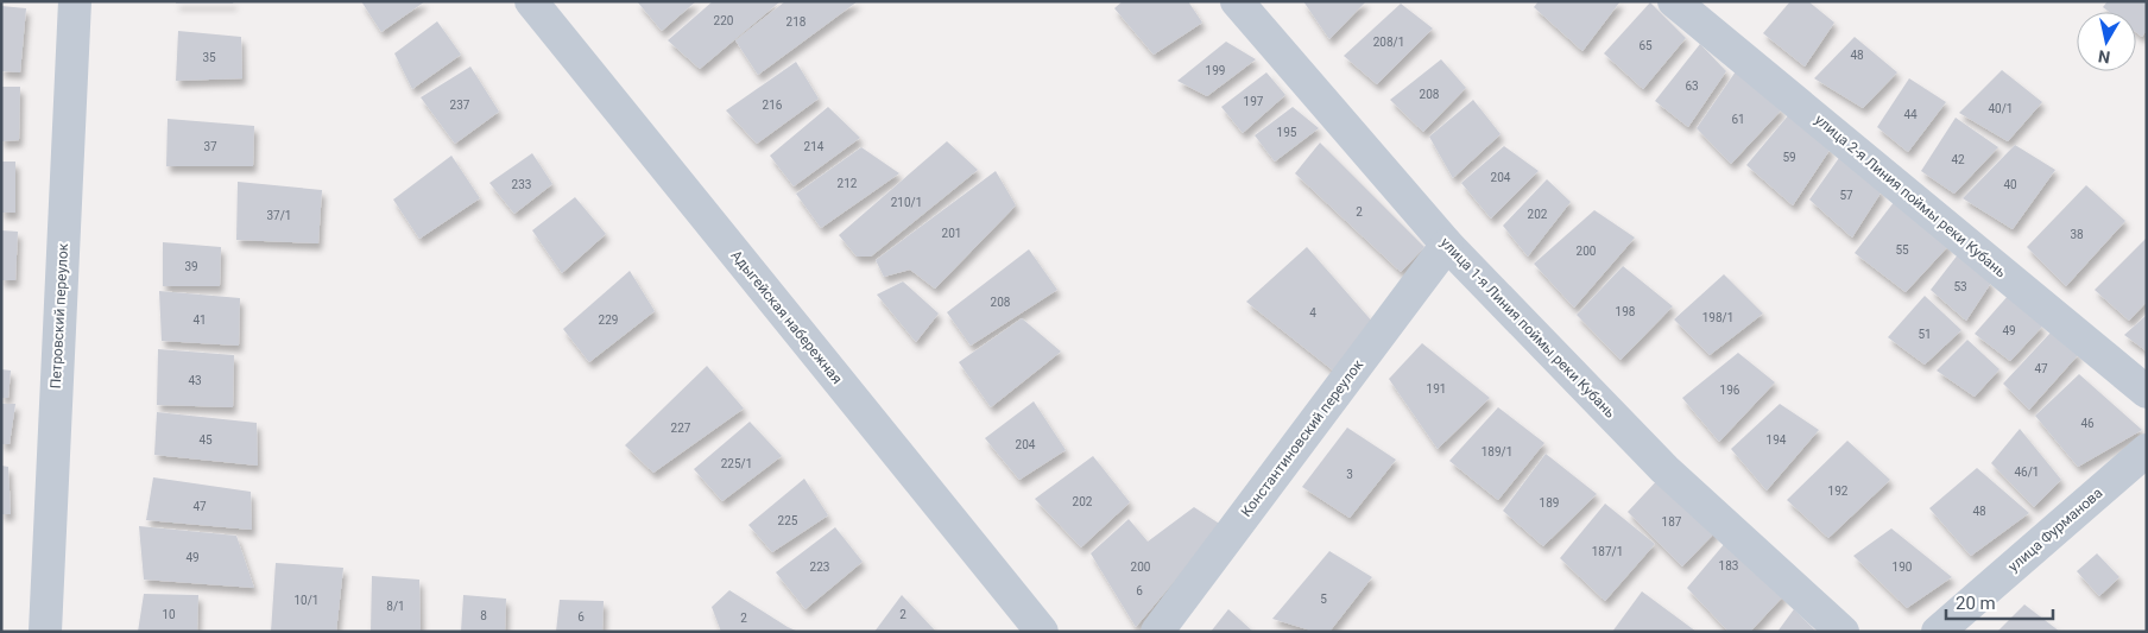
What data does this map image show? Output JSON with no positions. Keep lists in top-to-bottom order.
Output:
{
  "streets": {
    "street": [
      "улица 2-я Линия поймы реки Кубань",
      "Петровский переулок",
      "Адыгейская набережная",
      "улица 1-я Линия поймы реки Кубань",
      "Константиновский переулок",
      "улица Фурманова"
    ]
  },
  "crossings": [
    ["улица 1-я Линия поймы реки Кубань", "Константиновский переулок"]
  ],
  "house_numbers": [
    "220",
    "218",
    "208/1",
    "65",
    "48",
    "35",
    "199",
    "63",
    "208",
    "197",
    "237",
    "216",
    "40/1",
    "44",
    "61",
    "195",
    "37",
    "214",
    "59",
    "42",
    "204",
    "212",
    "233",
    "40",
    "57",
    "210/1",
    "2",
    "202",
    "37/1",
    "201",
    "38",
    "55",
    "200",
    "39",
    "53",
    "208",
    "198",
    "4",
    "198/1",
    "41",
    "229",
    "49",
    "51",
    "47",
    "43",
    "191",
    "196",
    "46",
    "227",
    "45",
    "194",
    "204",
    "189/1",
    "225/1",
    "46/1",
    "3",
    "192",
    "202",
    "189",
    "47",
    "48",
    "225",
    "187",
    "187/1",
    "49",
    "183",
    "223",
    "200",
    "190",
    "6",
    "5",
    "10/1",
    "8/1",
    "10",
    "2",
    "8",
    "6",
    "2"
  ],
  "scale_bar": "20 m",
  "north": "bottom"
}
